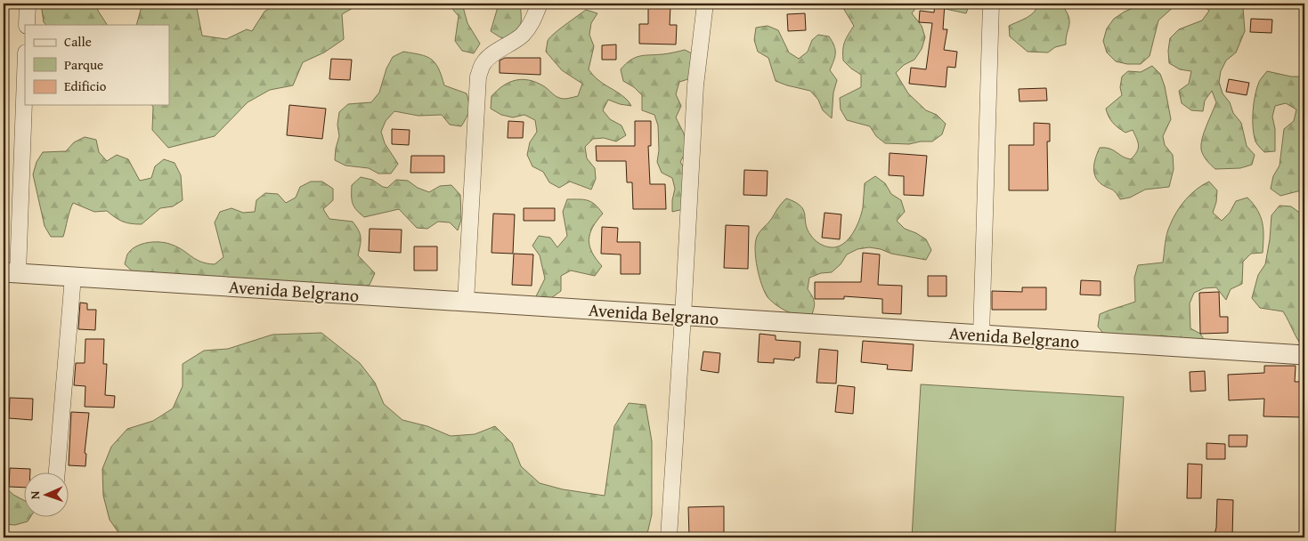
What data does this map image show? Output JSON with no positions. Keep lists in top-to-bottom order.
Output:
{
  "streets": {
    "street": ["Avenida Belgrano"]
  },
  "legend": ["Calle", "Parque", "Edificio"],
  "north": "left"
}
